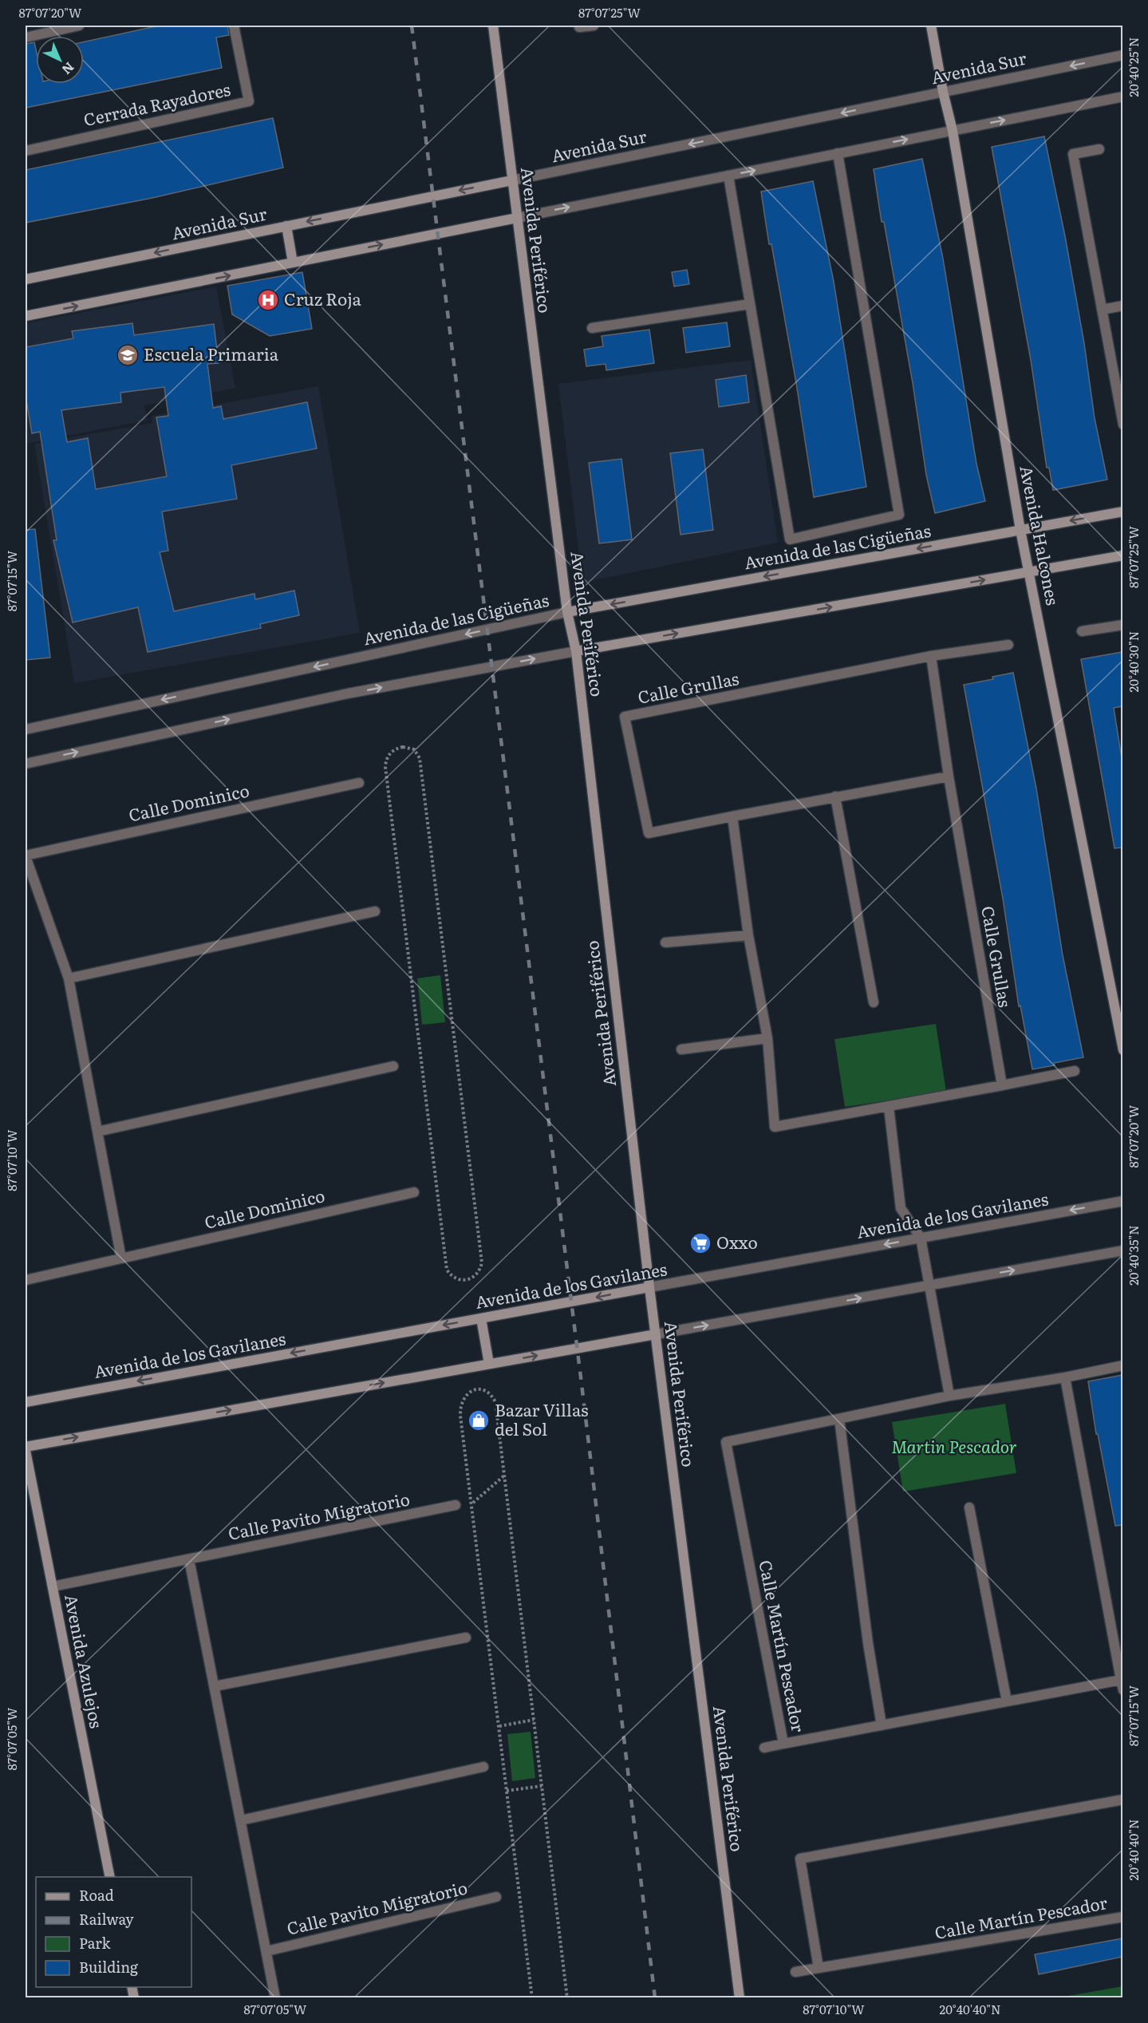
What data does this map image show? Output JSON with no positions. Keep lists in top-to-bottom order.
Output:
{
  "streets": {
    "main road": [
      "Avenida Sur",
      "Avenida Periférico",
      "Avenida Halcones",
      "Avenida de las Cigüeñas",
      "Avenida de los Gavilanes",
      "Avenida Azulejos"
    ],
    "street": [
      "Cerrada Rayadores",
      "Calle Grullas",
      "Calle Dominico",
      "Calle Pavito Migratorio",
      "Calle Martín Pescador"
    ]
  },
  "crossings": [
    ["Avenida Sur", "Avenida Periférico"],
    ["Avenida Sur", "Avenida Halcones"],
    ["Avenida Periférico", "Avenida de las Cigüeñas"],
    ["Avenida Periférico", "Avenida de los Gavilanes"],
    ["Avenida Halcones", "Avenida de las Cigüeñas"],
    ["Calle Pavito Migratorio", "Avenida Azulejos"]
  ],
  "parks": ["Martin Pescador"],
  "places": {
    "hospital": ["Cruz Roja"],
    "school or university": ["Escuela Primaria"],
    "supermarket": ["Oxxo"],
    "shop": ["Bazar Villas del Sol"]
  },
  "legend": [
    "Road",
    "Railway",
    "Park",
    "Building"
  ],
  "north": "bottom right",
  "coordinates": [
    "87°07'20\"W",
    "87°07'25\"W",
    "20°40'25\"N",
    "87°07'15\"W",
    "20°40'30\"N",
    "87°07'10\"W",
    "20°40'35\"N",
    "87°07'05\"W",
    "20°40'40\"N"
  ]
}
